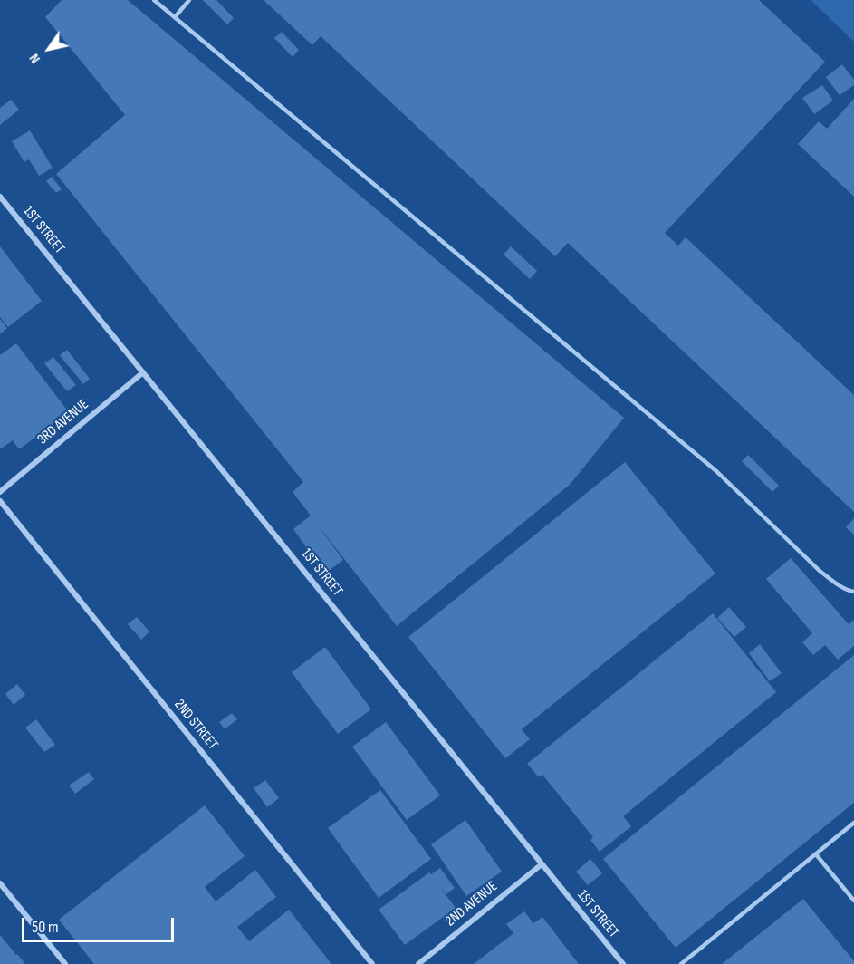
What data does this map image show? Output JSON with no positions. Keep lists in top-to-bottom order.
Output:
{
  "streets": {
    "street": [
      "1ST STREET",
      "3RD AVENUE",
      "2ND STREET",
      "2ND AVENUE"
    ]
  },
  "crossings": [
    ["1ST STREET", "3RD AVENUE"],
    ["1ST STREET", "2ND AVENUE"]
  ],
  "scale_bar": "50 m",
  "north": "bottom left"
}
